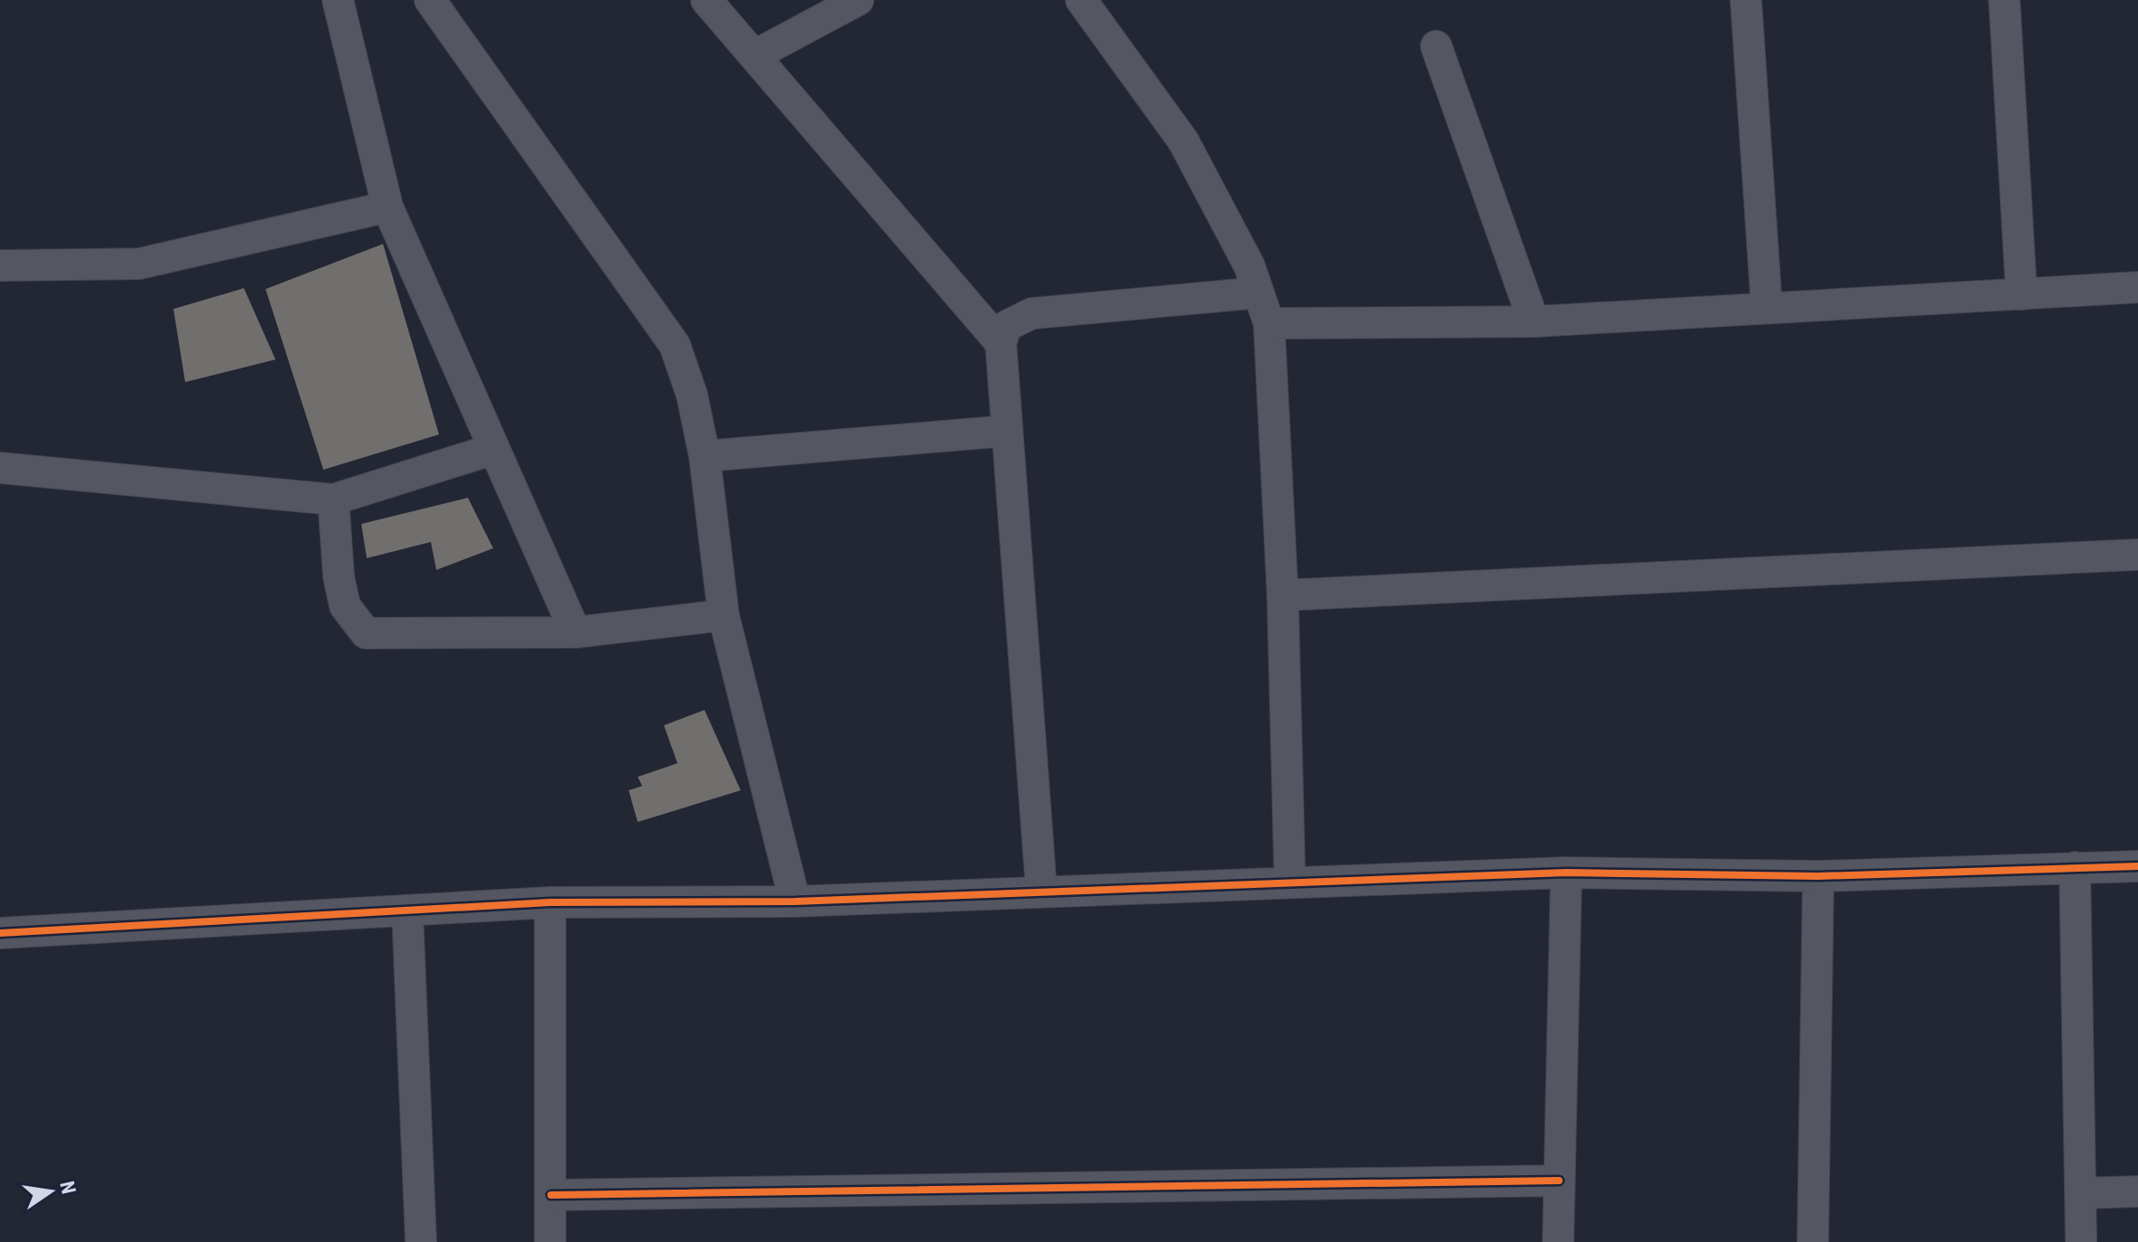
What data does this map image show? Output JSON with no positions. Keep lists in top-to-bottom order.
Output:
{
  "north": "right"
}
